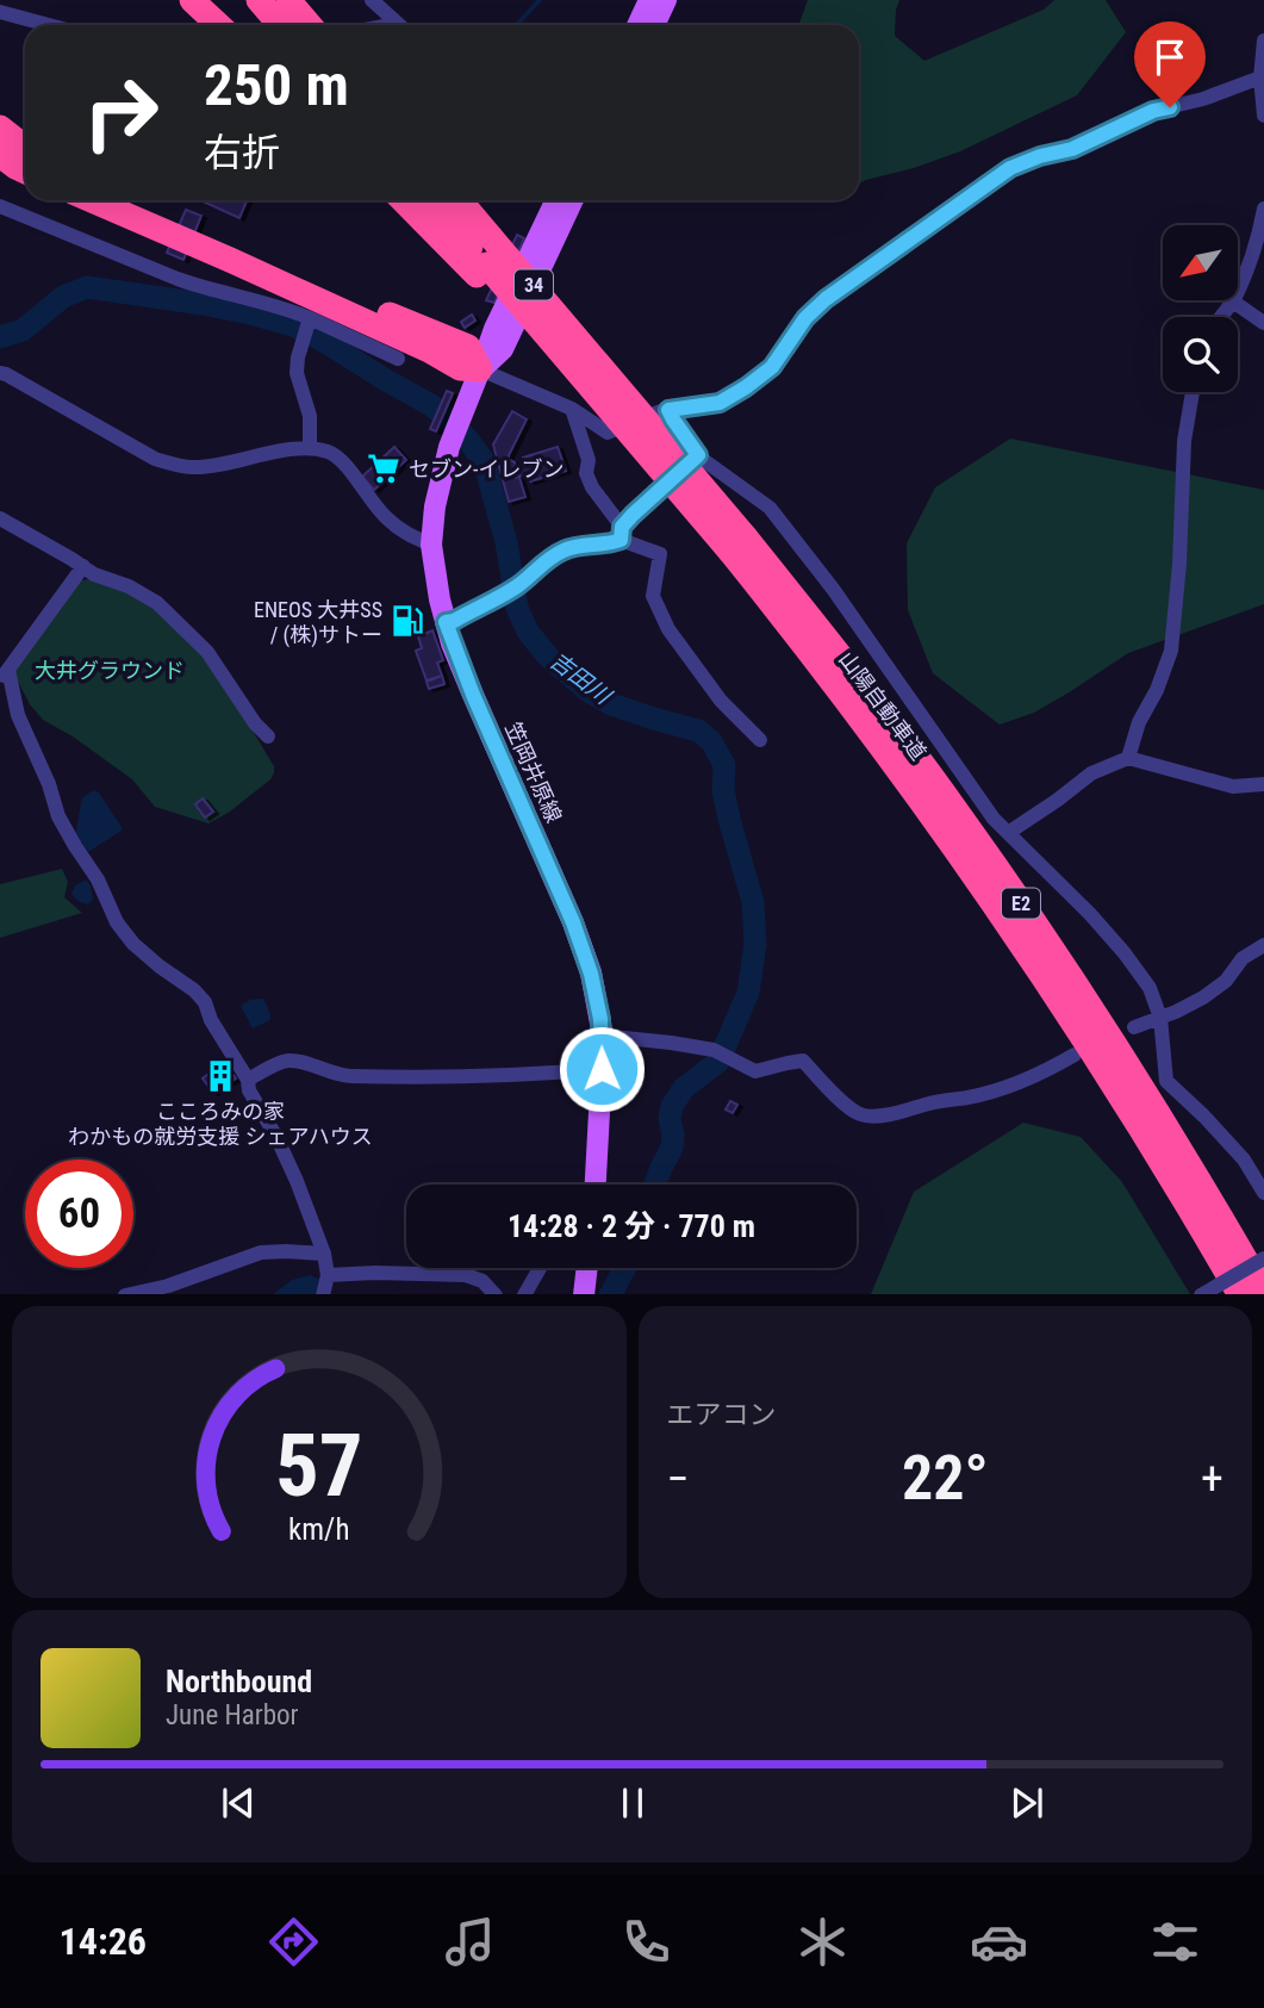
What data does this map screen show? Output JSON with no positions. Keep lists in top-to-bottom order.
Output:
{
  "streets": {
    "highway": ["山陽自動車道", "E2"],
    "main road": ["34", "笠岡井原線"]
  },
  "water": ["吉田川"],
  "parks": ["大井グラウンド"],
  "places": {
    "supermarket": ["セブン-イレブン"],
    "fuel station": ["ENEOS 大井SS / (株)サトー"],
    "building": ["こころみの家 わかもの就労支援 シェアハウス"]
  },
  "north": "bottom left",
  "page": {
    "turn": ["250 m", "右折"],
    "limit": "60",
    "trip": "14:28 · 2 分 · 770 m",
    "tile": "エアコン",
    "heat": ["−", "22°", "+"],
    "song": ["Northbound", "June Harbor"],
    "tabs": "14:26",
    "gauge": ["57", "km/h"]
  }
}
